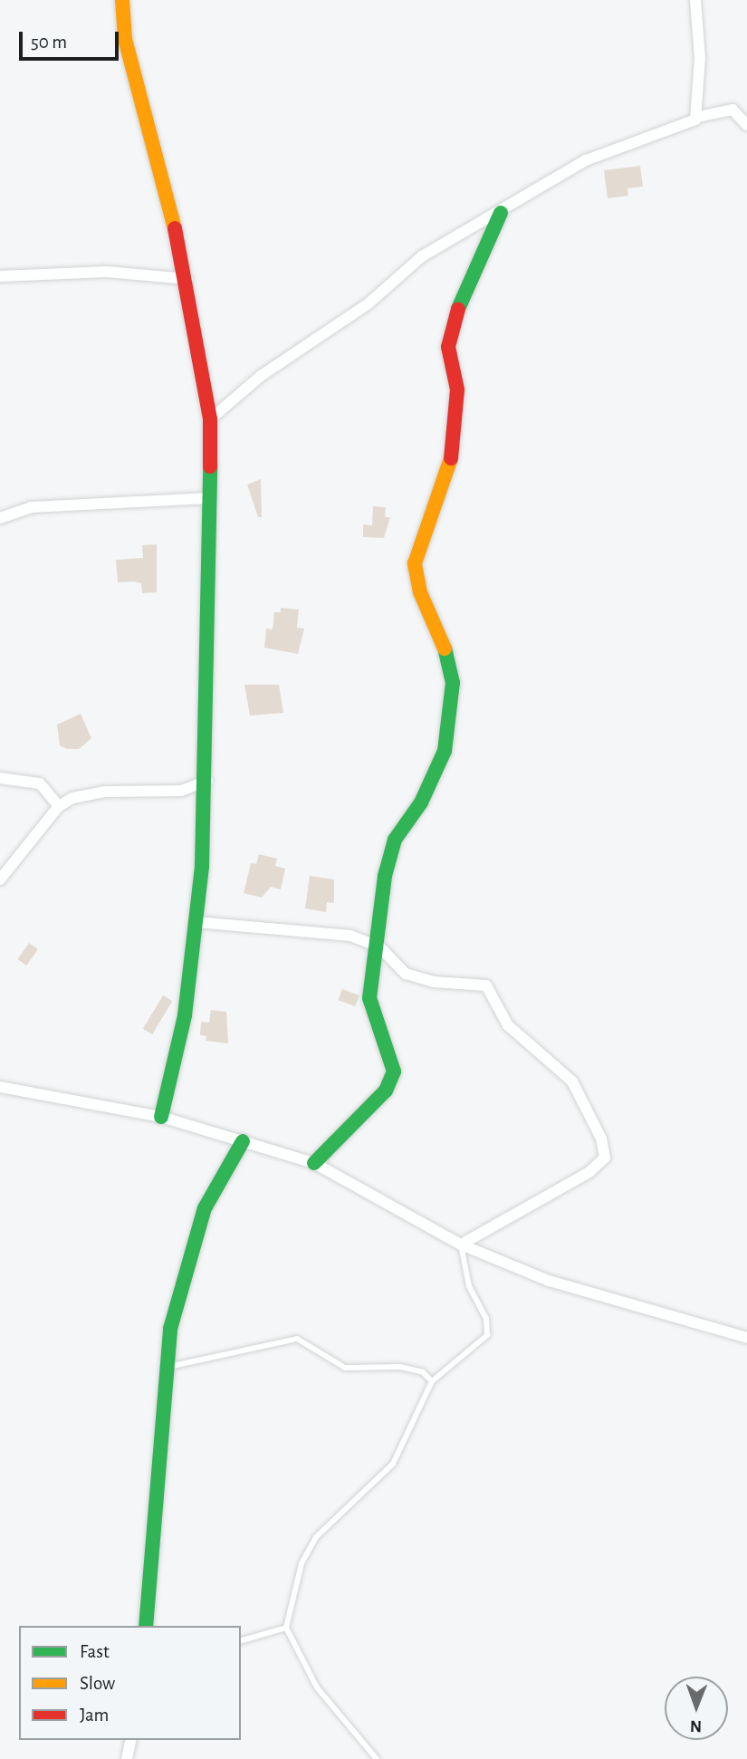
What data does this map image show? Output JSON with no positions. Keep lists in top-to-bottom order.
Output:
{
  "legend": ["Fast", "Slow", "Jam"],
  "scale_bar": "50 m",
  "north": "bottom"
}
